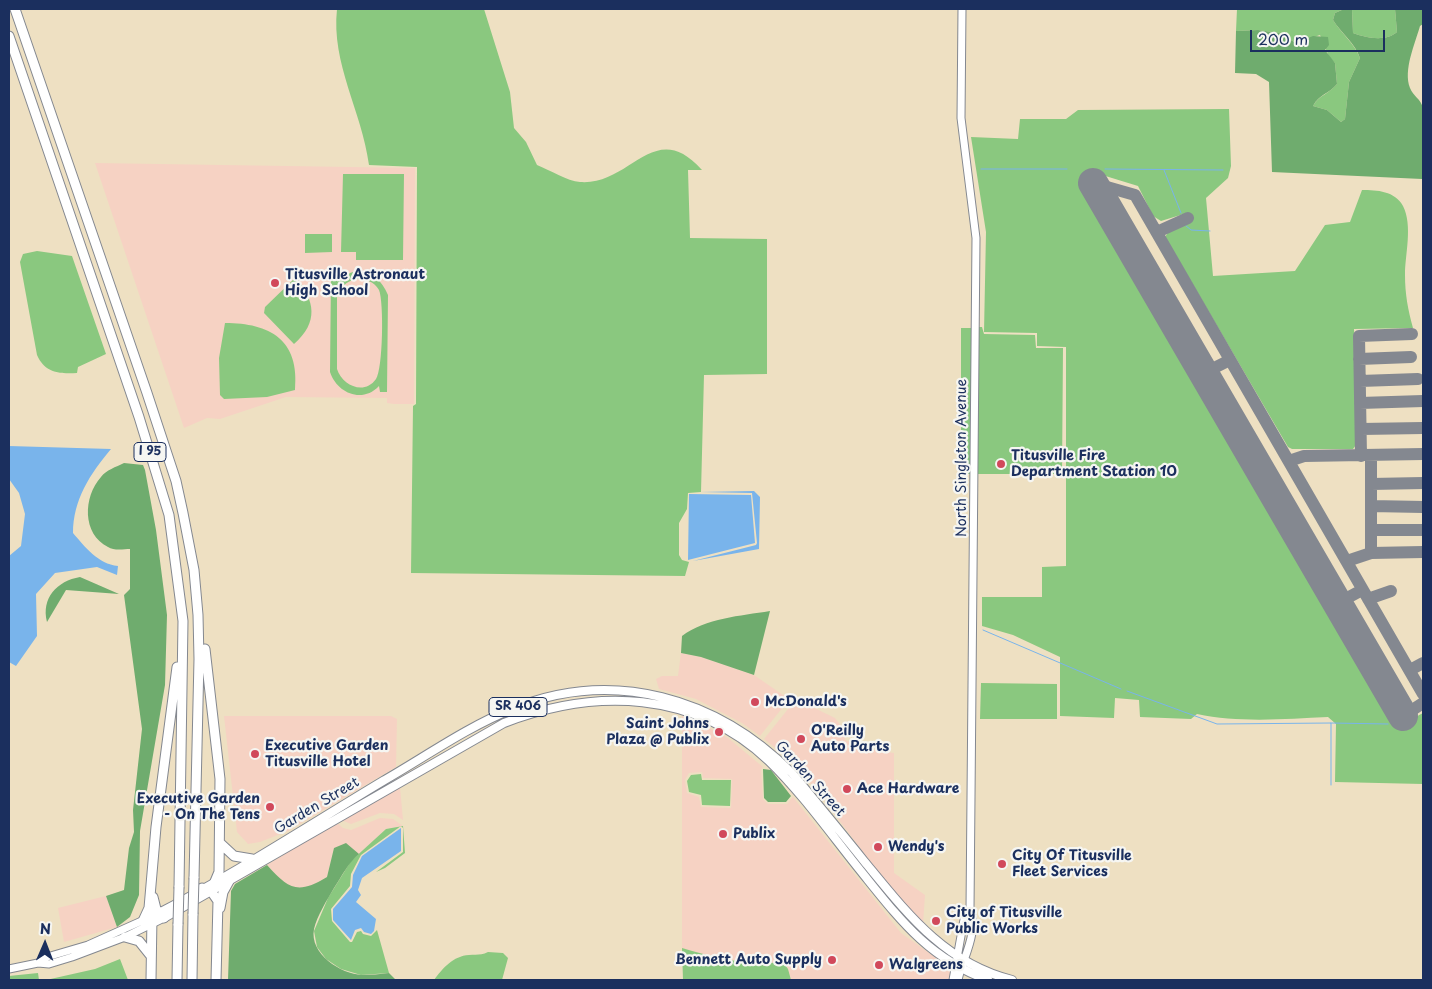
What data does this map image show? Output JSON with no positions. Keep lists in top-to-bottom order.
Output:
{
  "streets": {
    "highway": ["I 95"],
    "main road": ["SR 406", "Garden Street"],
    "street": ["North Singleton Avenue"]
  },
  "crossings": [
    ["North Singleton Avenue", "Garden Street"]
  ],
  "places": [
    "Titusville Astronaut High School",
    "Titusville Fire Department Station 10",
    "McDonald's",
    "Saint Johns Plaza @ Publix",
    "O'Reilly Auto Parts",
    "Executive Garden Titusville Hotel",
    "Ace Hardware",
    "Executive Garden - On The Tens",
    "Publix",
    "Wendy's",
    "City Of Titusville Fleet Services",
    "City of Titusville Public Works",
    "Bennett Auto Supply",
    "Walgreens"
  ],
  "scale_bar": "200 m",
  "north": "top"
}
